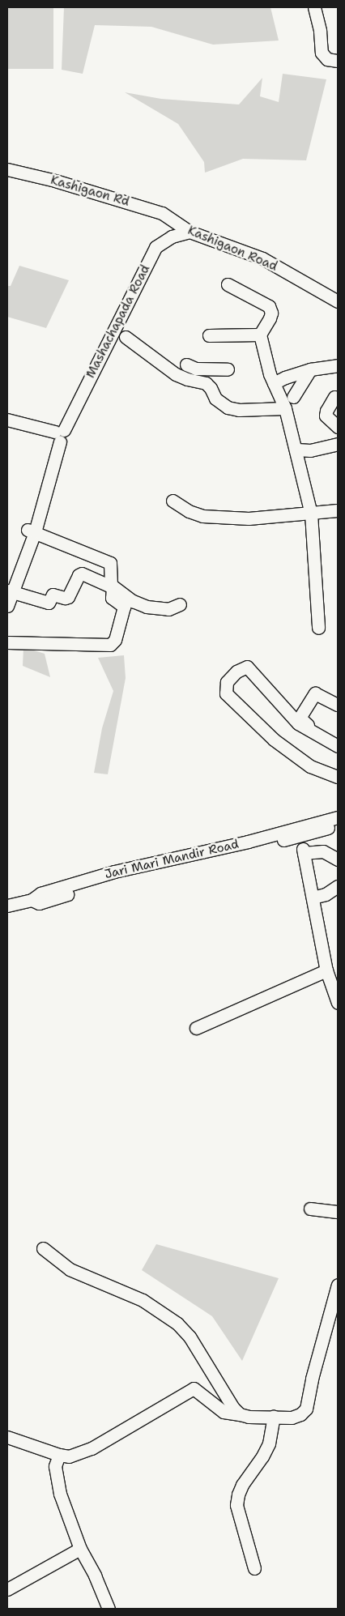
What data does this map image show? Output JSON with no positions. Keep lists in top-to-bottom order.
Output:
{
  "streets": {
    "street": [
      "Kashigaon Rd",
      "Kashigaon Road",
      "Mashachapada Road",
      "Jari Mari Mandir Road"
    ]
  },
  "crossings": [
    ["Kashigaon Rd", "Kashigaon Road"],
    ["Kashigaon Road", "Mashachapada Road"]
  ]
}
